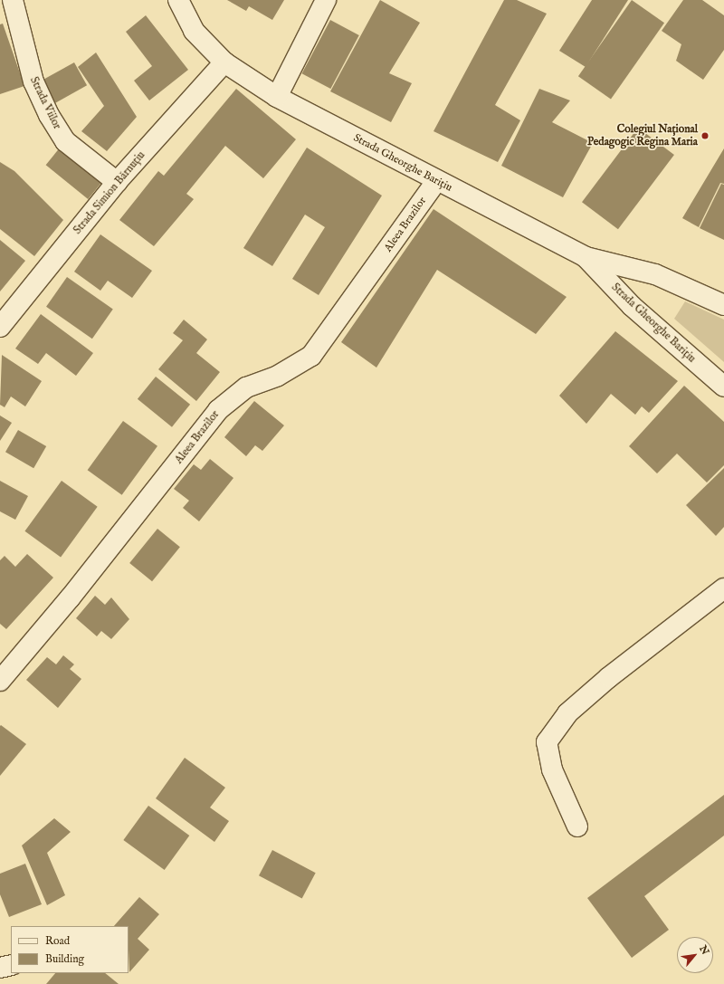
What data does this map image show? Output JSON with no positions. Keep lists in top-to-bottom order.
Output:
{
  "streets": {
    "street": [
      "Strada Viilor",
      "Strada Gheorghe Barițiu",
      "Strada Simion Bărnuțiu",
      "Aleea Brazilor"
    ]
  },
  "crossings": [
    ["Strada Viilor", "Strada Simion Bărnuțiu"],
    ["Strada Gheorghe Barițiu", "Strada Simion Bărnuțiu"],
    ["Strada Gheorghe Barițiu", "Aleea Brazilor"]
  ],
  "places": ["Colegiul Național Pedagogic Regina Maria"],
  "legend": ["Road", "Building"],
  "north": "top right"
}
